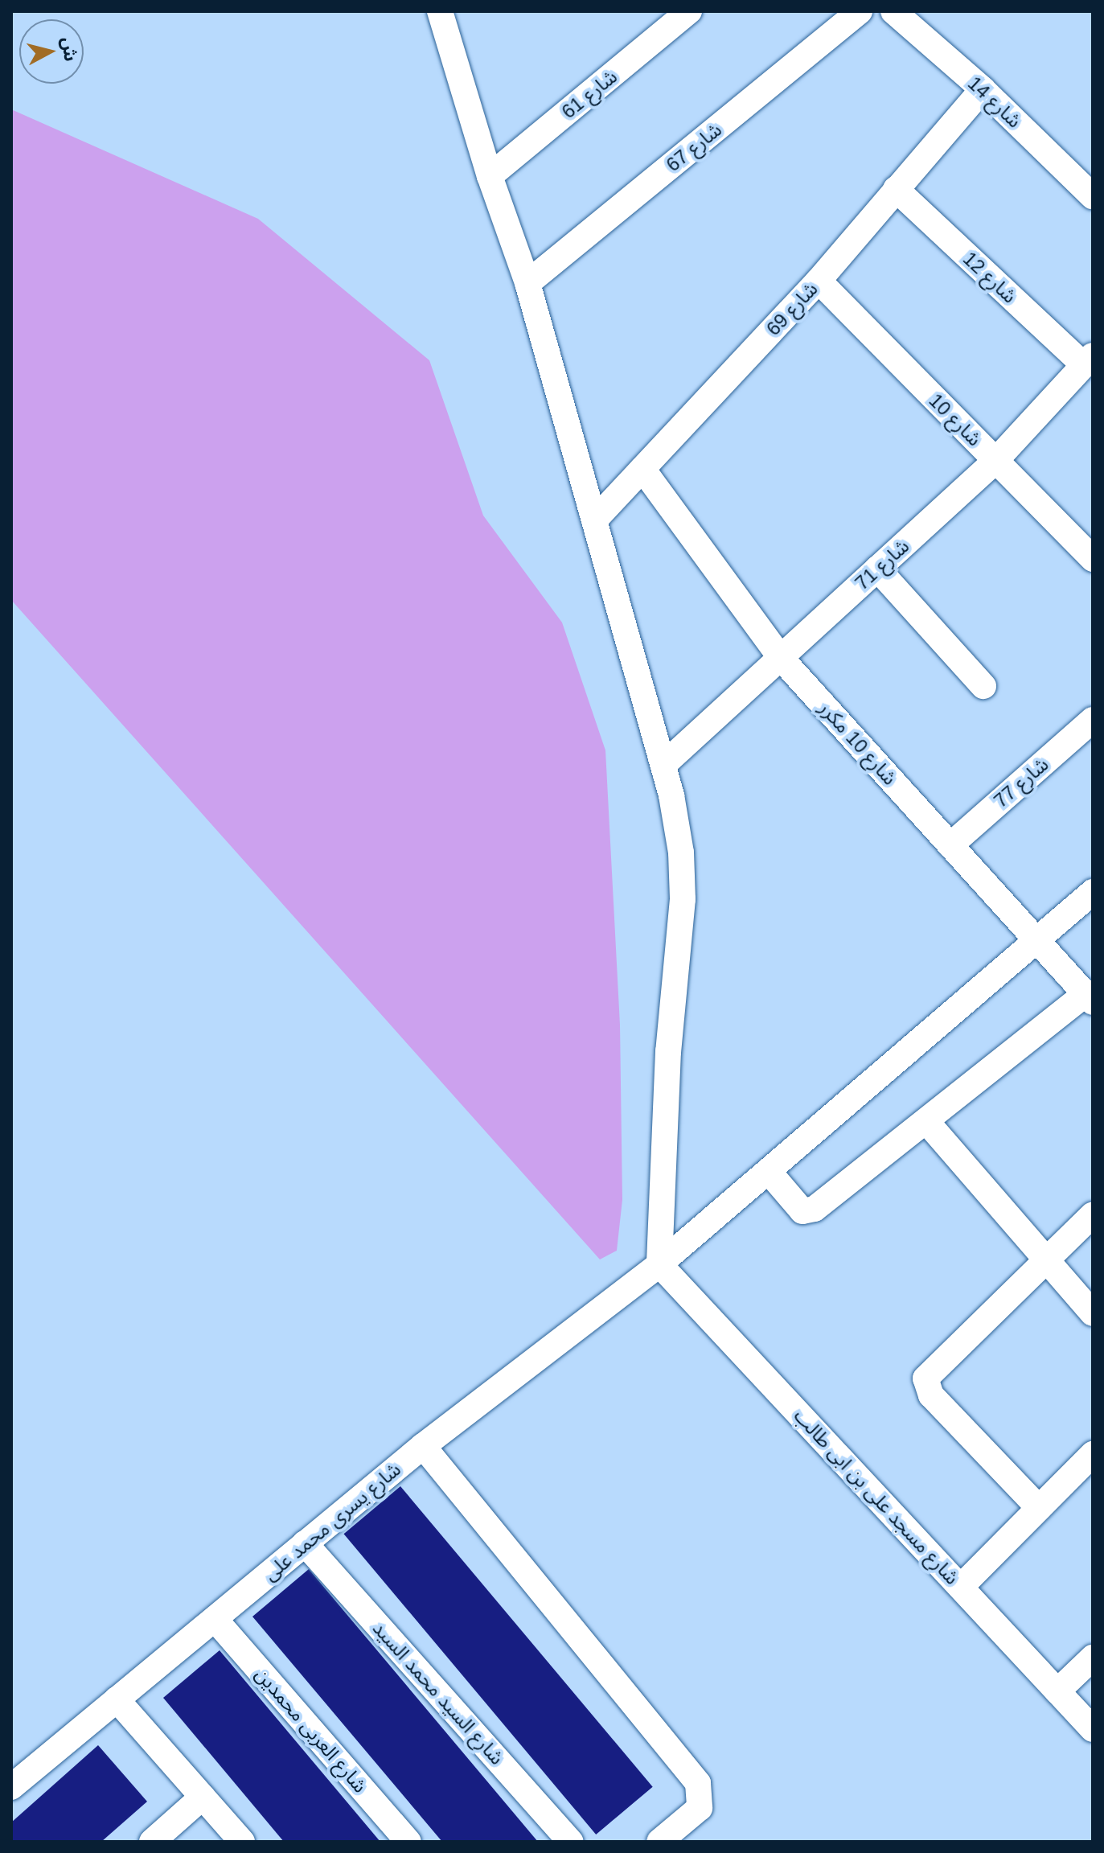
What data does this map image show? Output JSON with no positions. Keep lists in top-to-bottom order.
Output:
{
  "streets": {
    "street": [
      "شارع 61",
      "شارع 14",
      "شارع 67",
      "شارع 12",
      "شارع 69",
      "شارع 10",
      "شارع 71",
      "شارع 10 مكرر",
      "شارع 77",
      "شارع مسجد على بن ابى طالب",
      "شارع يسرى محمد على",
      "شارع السيد محمد السيد",
      "شارع العربى محمدين"
    ]
  },
  "crossings": [
    ["شارع 14", "شارع 69"],
    ["شارع 12", "شارع 69"],
    ["شارع 12", "شارع 71"],
    ["شارع 69", "شارع 10"],
    ["شارع 69", "شارع 10 مكرر"],
    ["شارع 10", "شارع 71"],
    ["شارع 71", "شارع 10 مكرر"],
    ["شارع 10 مكرر", "شارع 77"],
    ["شارع 10 مكرر", "شارع يسرى محمد على"],
    ["شارع مسجد على بن ابى طالب", "شارع يسرى محمد على"],
    ["شارع يسرى محمد على", "شارع السيد محمد السيد"],
    ["شارع يسرى محمد على", "شارع العربى محمدين"]
  ],
  "north": "right"
}
